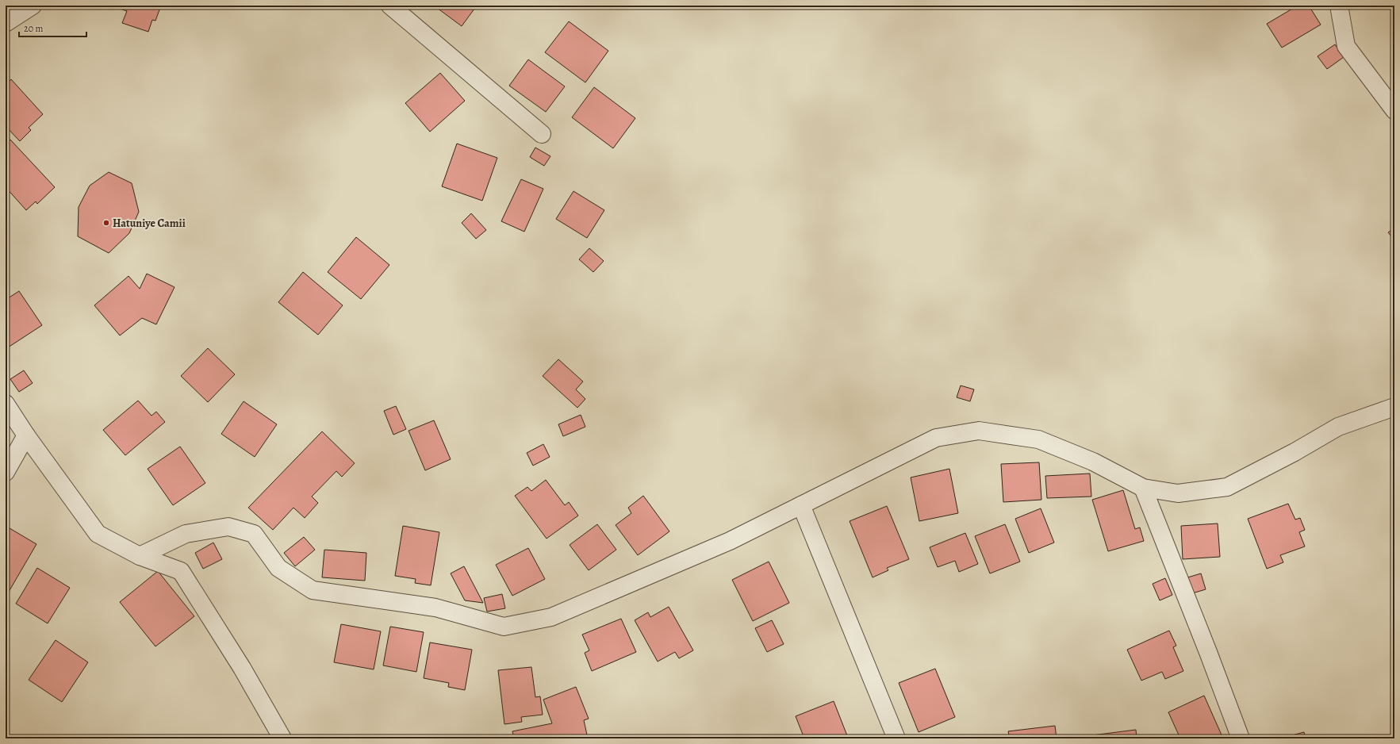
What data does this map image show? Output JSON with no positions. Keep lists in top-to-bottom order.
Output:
{
  "places": ["Hatuniye Camii"],
  "scale_bar": "20 m"
}
